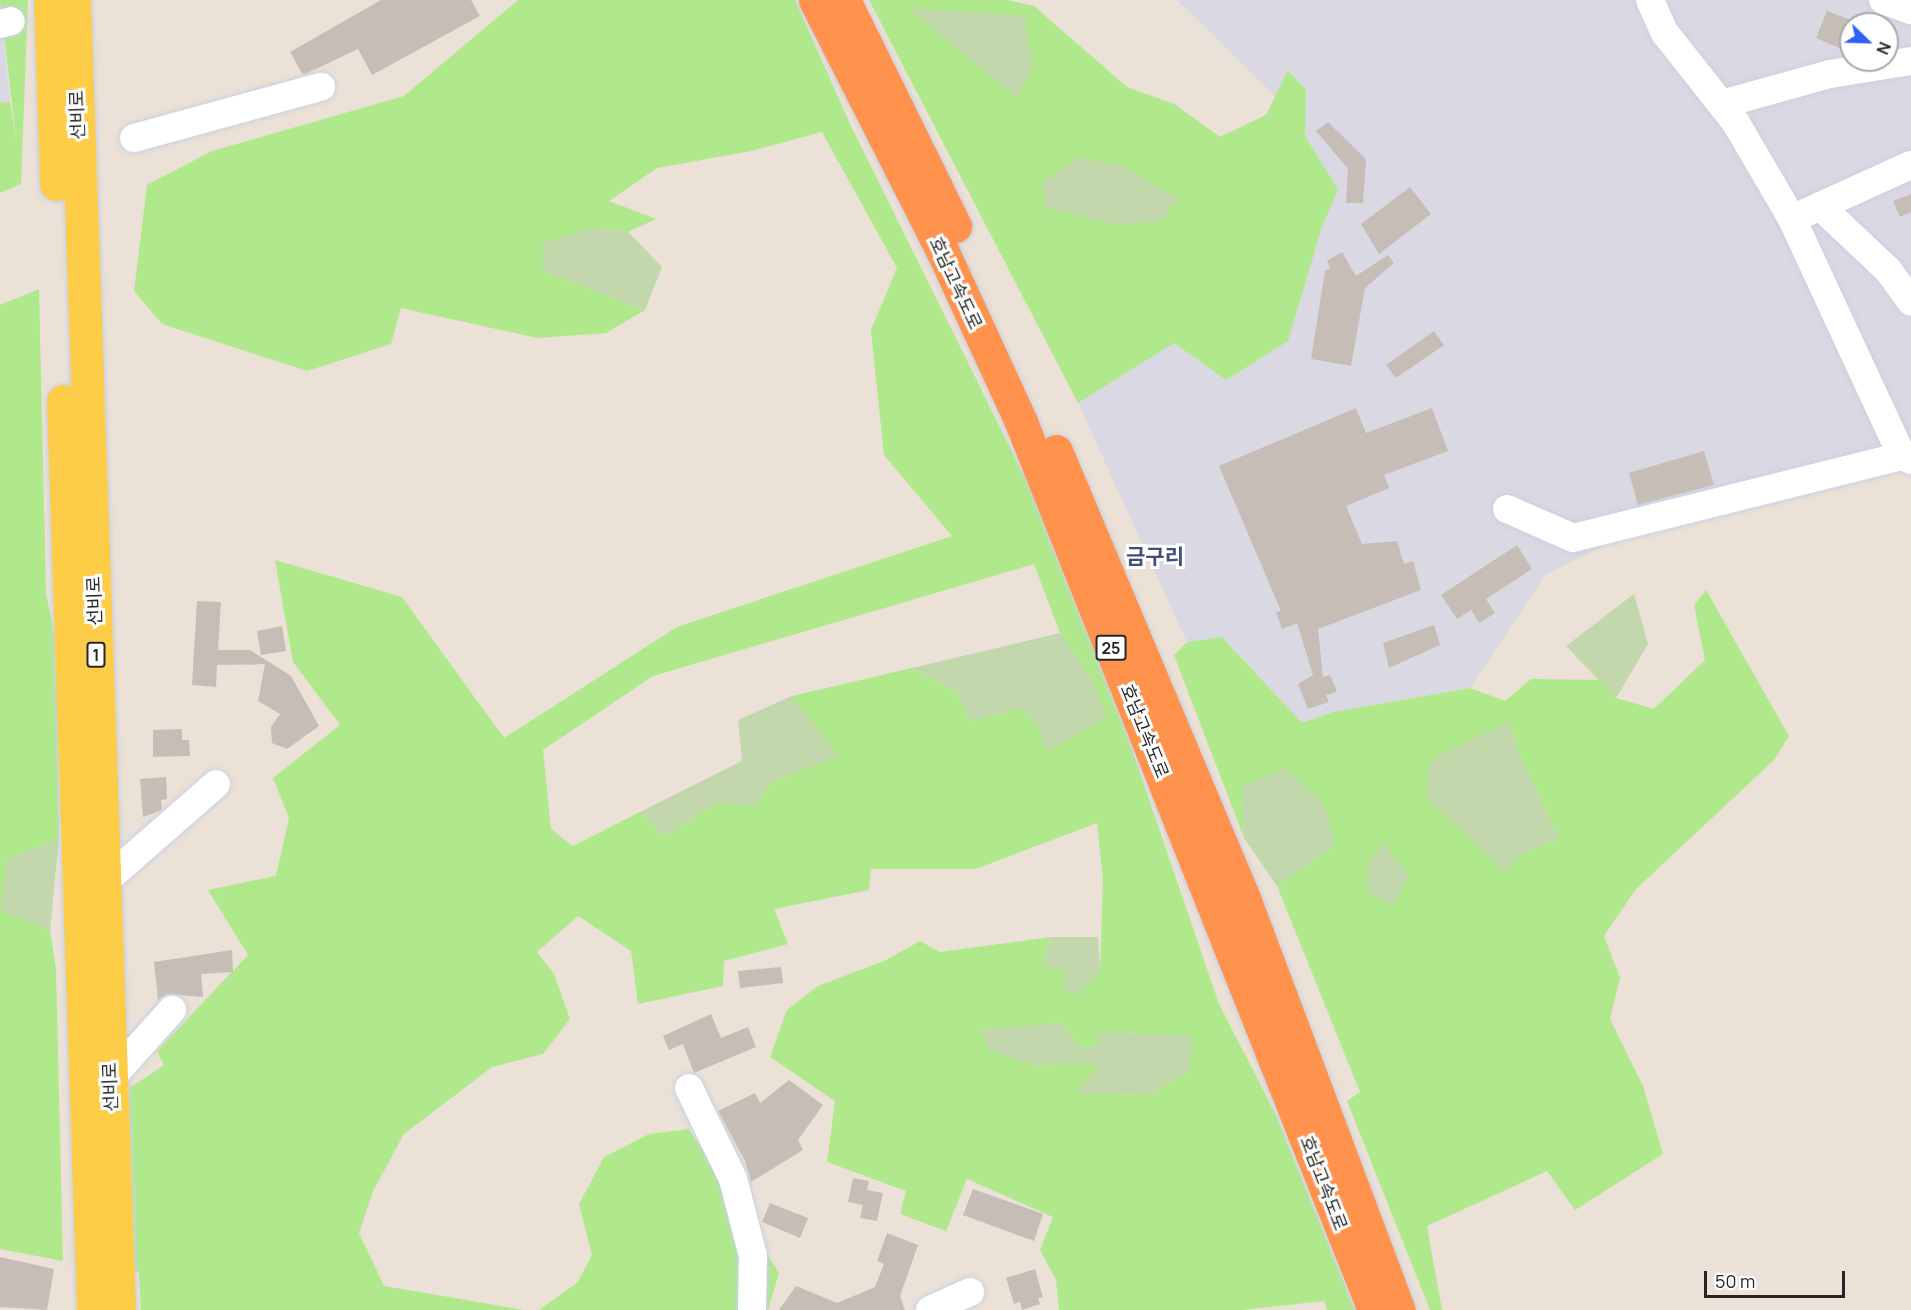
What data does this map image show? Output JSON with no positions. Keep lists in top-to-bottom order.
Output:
{
  "streets": {
    "highway": ["호남고속도로", "25"],
    "main road": ["선비로", "1"]
  },
  "districts": ["금구리"],
  "scale_bar": "50 m",
  "north": "bottom right"
}
